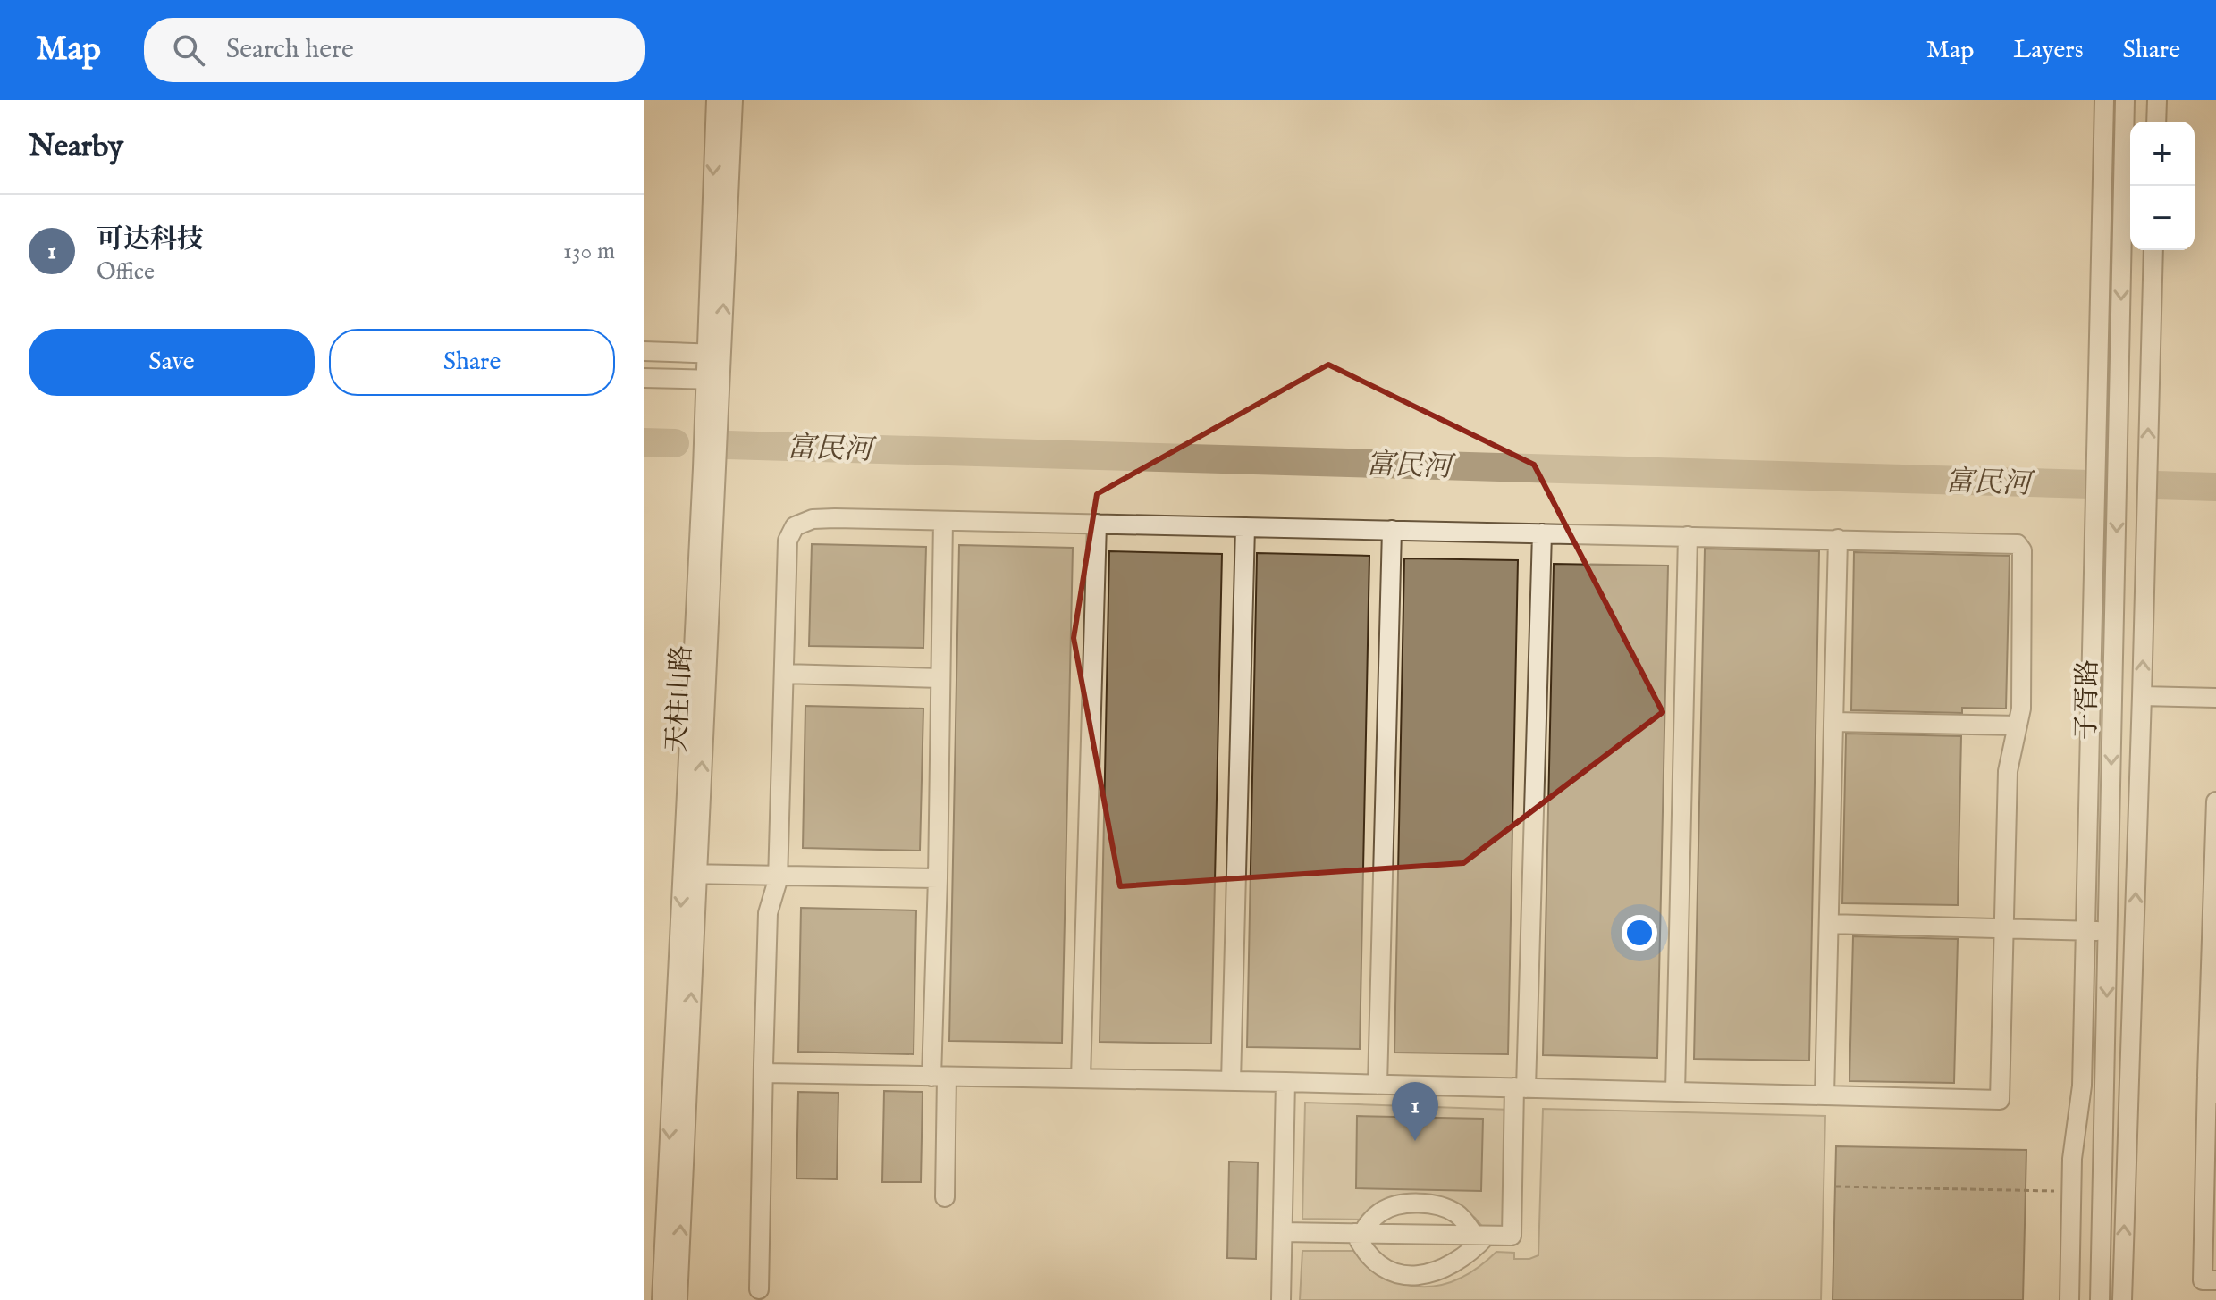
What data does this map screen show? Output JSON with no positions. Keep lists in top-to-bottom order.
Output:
{
  "streets": {
    "street": ["天柱山路", "子胥路"]
  },
  "water": ["富民河"],
  "page": {
    "header": "Map",
    "search": "Search here",
    "nav": ["Map", "Layers", "Share"],
    "heading": "Nearby",
    "map_buttons": ["+", "−"],
    "list": [
      {
        "mark": "1",
        "name": "可达科技",
        "note": "Office",
        "value": "130 m"
      }
    ],
    "buttons": ["Save", "Share"],
    "pins": "1"
  }
}
